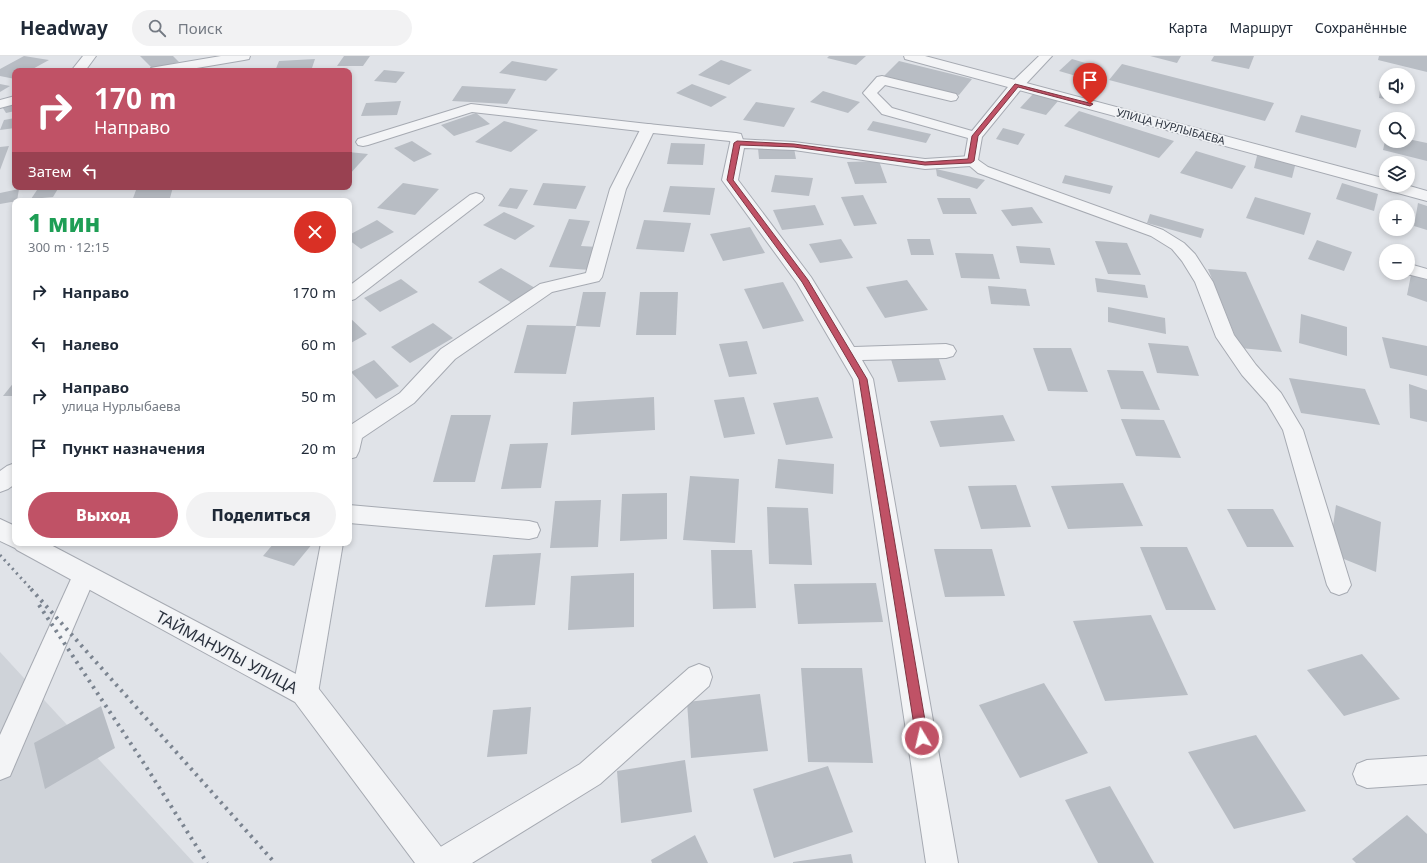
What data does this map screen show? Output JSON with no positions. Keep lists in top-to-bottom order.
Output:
{
  "streets": {
    "street": ["УЛИЦА НУРЛЫБАЕВА", "ТАЙМАНУЛЫ УЛИЦА"]
  },
  "page": {
    "header": "Headway",
    "search": "Поиск",
    "nav": ["Карта", "Маршрут", "Сохранённые"],
    "map_buttons": ["+", "−"],
    "turn": ["170 m", "Направо"],
    "then": "Затем",
    "heading": ["1 мин", "300 m · 12:15"],
    "list": [
      {
        "name": "Направо",
        "value": "170 m"
      },
      {
        "name": "Налево",
        "value": "60 m"
      },
      {
        "name": "Направо",
        "note": "улица Нурлыбаева",
        "value": "50 m"
      },
      {
        "name": "Пункт назначения",
        "value": "20 m"
      }
    ],
    "buttons": ["Выход", "Поделиться"]
  }
}
